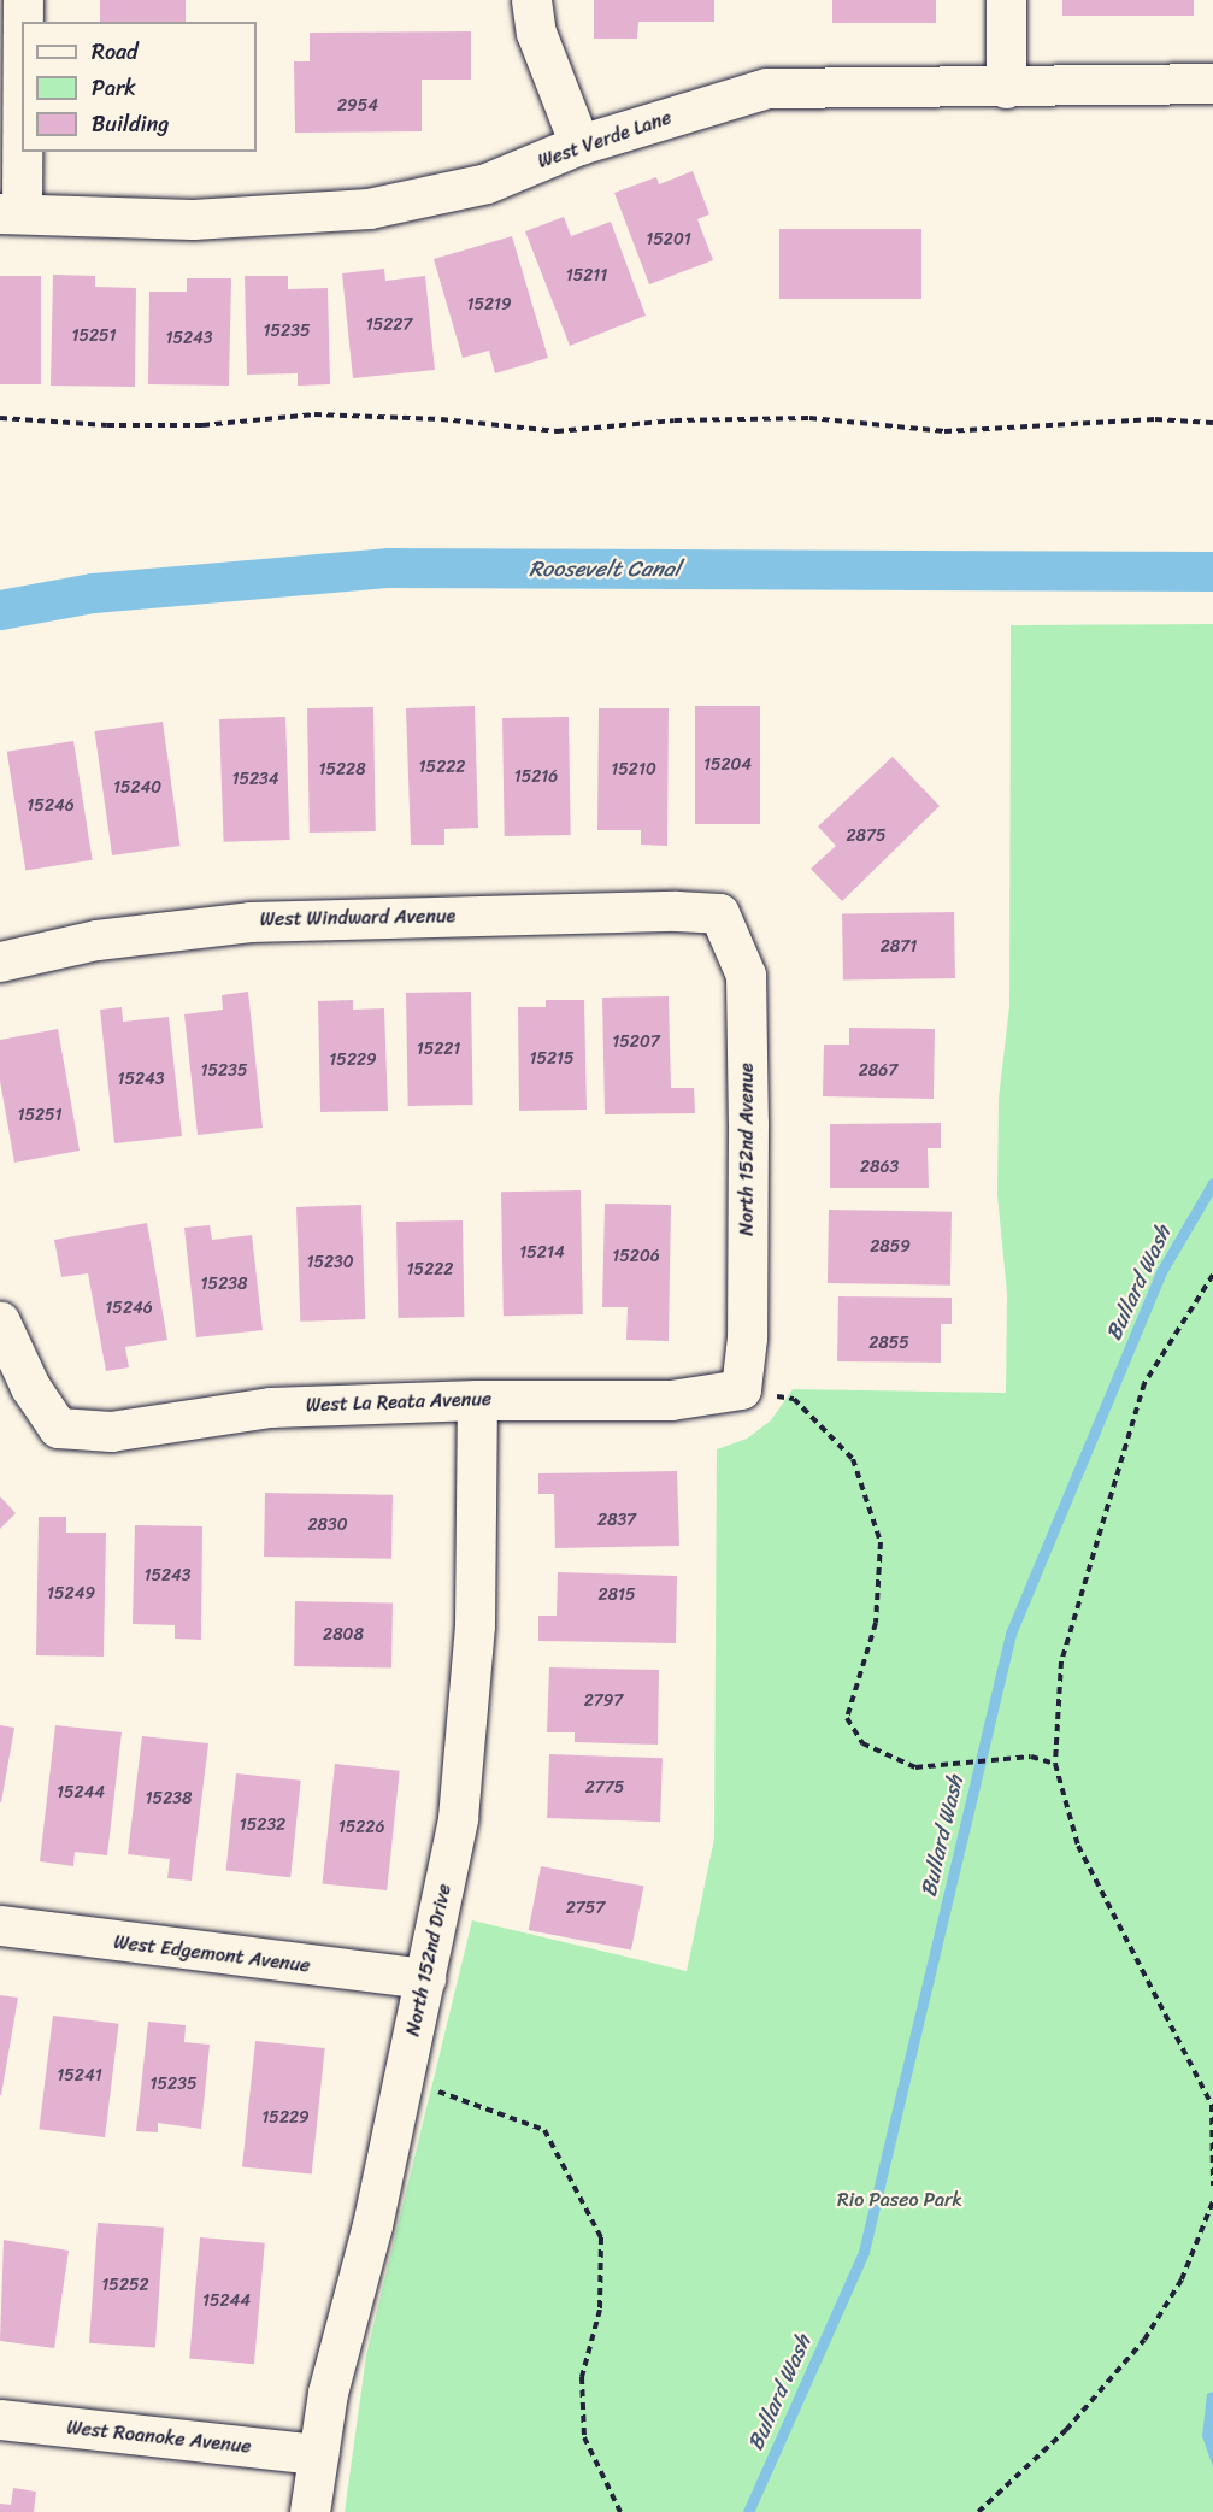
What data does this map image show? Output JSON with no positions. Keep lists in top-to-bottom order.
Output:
{
  "streets": {
    "street": [
      "West Verde Lane",
      "West Windward Avenue",
      "North 152nd Avenue",
      "West La Reata Avenue",
      "West Edgemont Avenue",
      "North 152nd Drive",
      "West Roanoke Avenue"
    ]
  },
  "crossings": [
    ["West Windward Avenue", "North 152nd Avenue"],
    ["North 152nd Avenue", "West La Reata Avenue"],
    ["West La Reata Avenue", "North 152nd Drive"],
    ["West Edgemont Avenue", "North 152nd Drive"],
    ["North 152nd Drive", "West Roanoke Avenue"]
  ],
  "water": ["Roosevelt Canal", "Bullard Wash"],
  "parks": ["Rio Paseo Park"],
  "house_numbers": [
    "2954",
    "15201",
    "15211",
    "15219",
    "15227",
    "15235",
    "15251",
    "15243",
    "15204",
    "15222",
    "15228",
    "15210",
    "15216",
    "15234",
    "15240",
    "15246",
    "2875",
    "2871",
    "15207",
    "15221",
    "15215",
    "15229",
    "15235",
    "2867",
    "15243",
    "15251",
    "2863",
    "2859",
    "15214",
    "15206",
    "15230",
    "15222",
    "15238",
    "15246",
    "2855",
    "2837",
    "2830",
    "15243",
    "15249",
    "2815",
    "2808",
    "2797",
    "2775",
    "15244",
    "15238",
    "15232",
    "15226",
    "2757",
    "15241",
    "15235",
    "15229",
    "15252",
    "15244"
  ],
  "legend": ["Road", "Park", "Building"]
}
